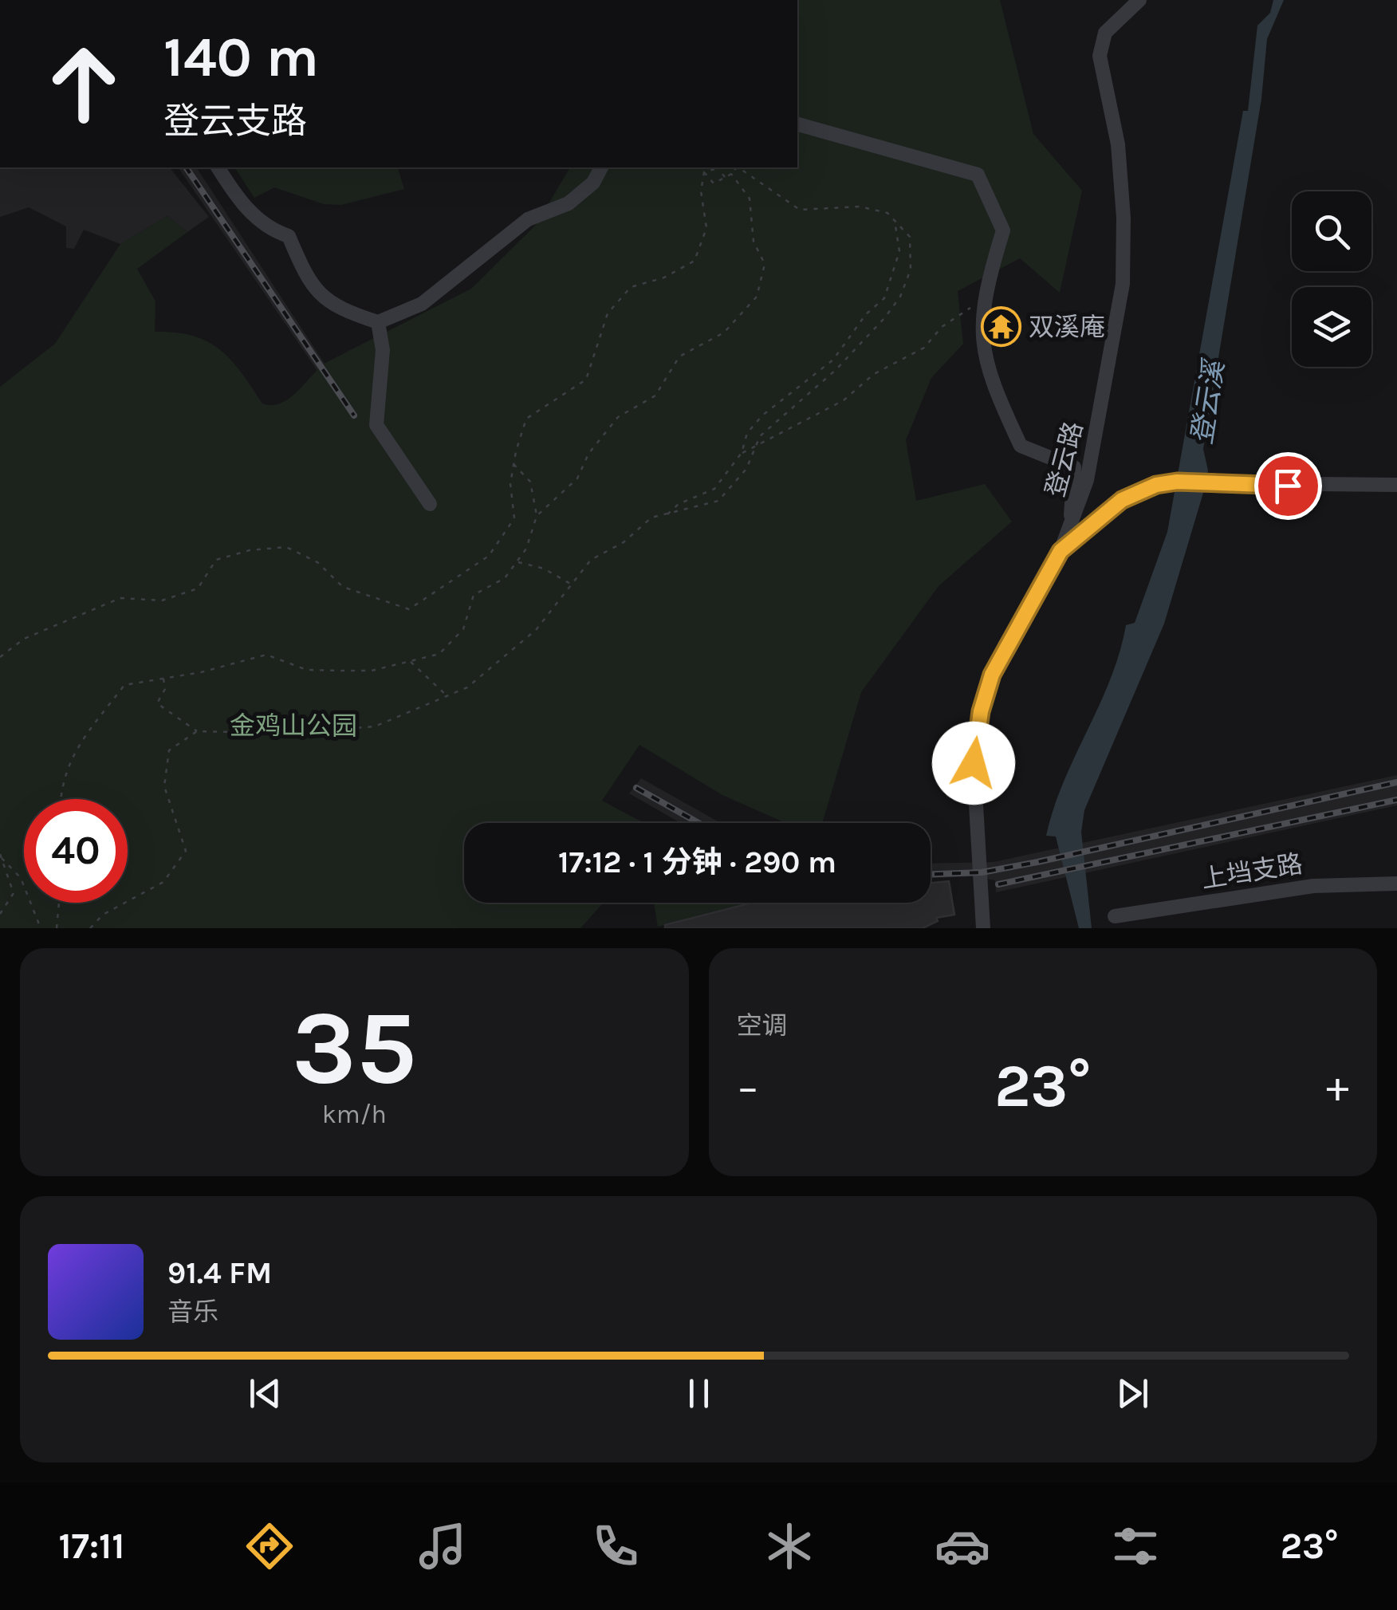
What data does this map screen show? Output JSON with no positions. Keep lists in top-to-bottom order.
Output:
{
  "streets": {
    "street": ["登云路", "上垱支路"]
  },
  "water": ["登云溪"],
  "parks": ["金鸡山公园"],
  "places": {
    "temple": ["双溪庵"]
  },
  "page": {
    "turn": ["140 m", "登云支路"],
    "limit": "40",
    "trip": "17:12 · 1 分钟 · 290 m",
    "tile": [
      ["35", "km/h"],
      "空调"
    ],
    "heat": ["−", "23°", "+"],
    "song": ["91.4 FM", "音乐"],
    "tabs": ["17:11", "23°"]
  }
}
